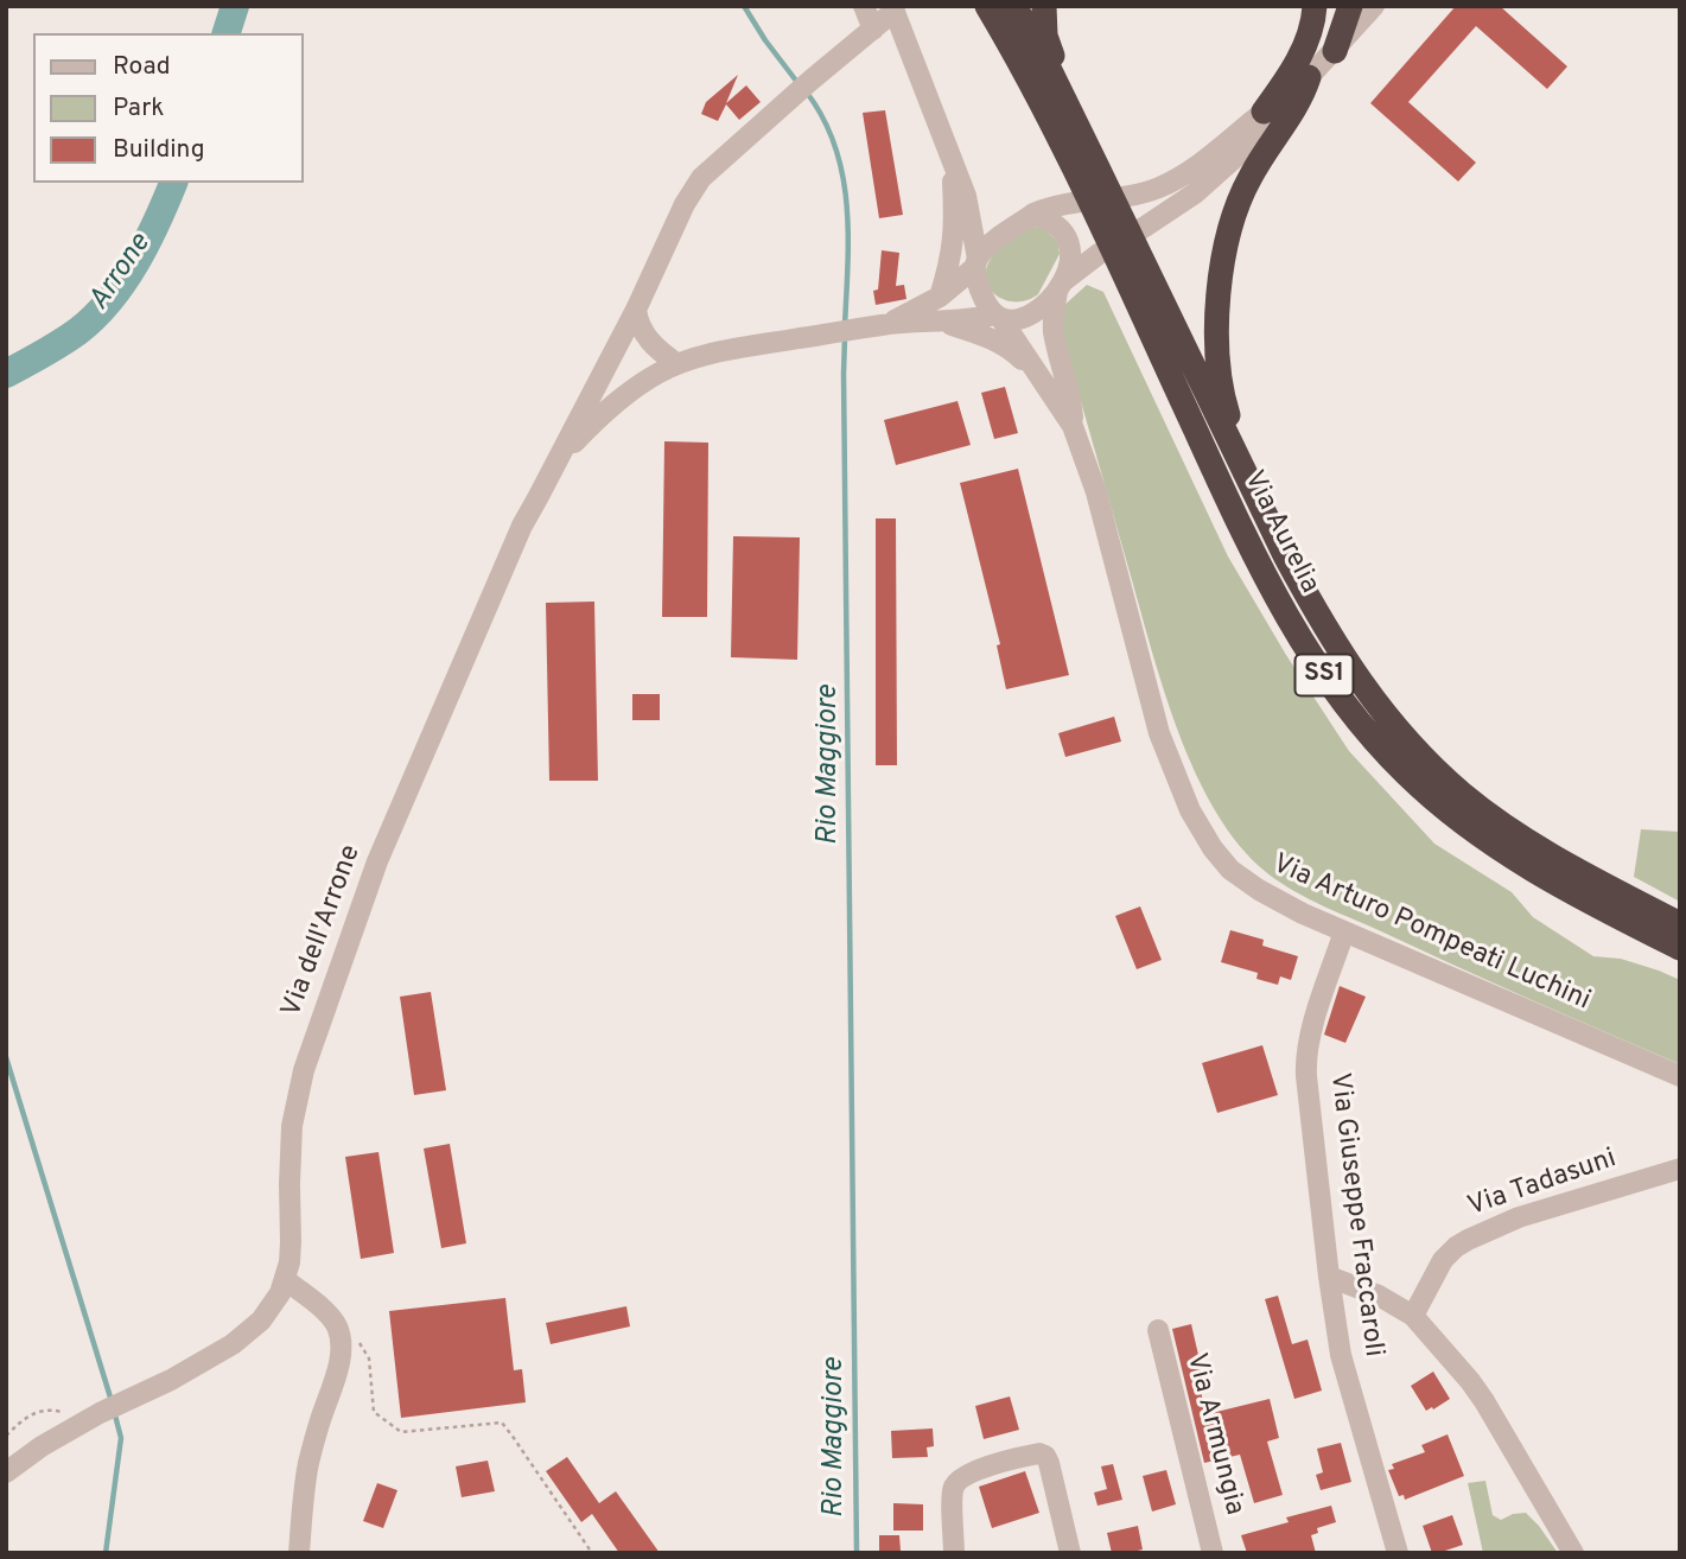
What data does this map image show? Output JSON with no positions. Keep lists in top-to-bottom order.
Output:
{
  "streets": {
    "highway": ["Via Aurelia", "SS1"],
    "street": [
      "Via dell'Arrone",
      "Via Arturo Pompeati Luchini",
      "Via Tadasuni",
      "Via Giuseppe Fraccaroli",
      "Via Armungia"
    ]
  },
  "crossings": [
    ["Via Arturo Pompeati Luchini", "Via Giuseppe Fraccaroli"]
  ],
  "water": ["Arrone", "Rio Maggiore"],
  "legend": ["Road", "Park", "Building"]
}
